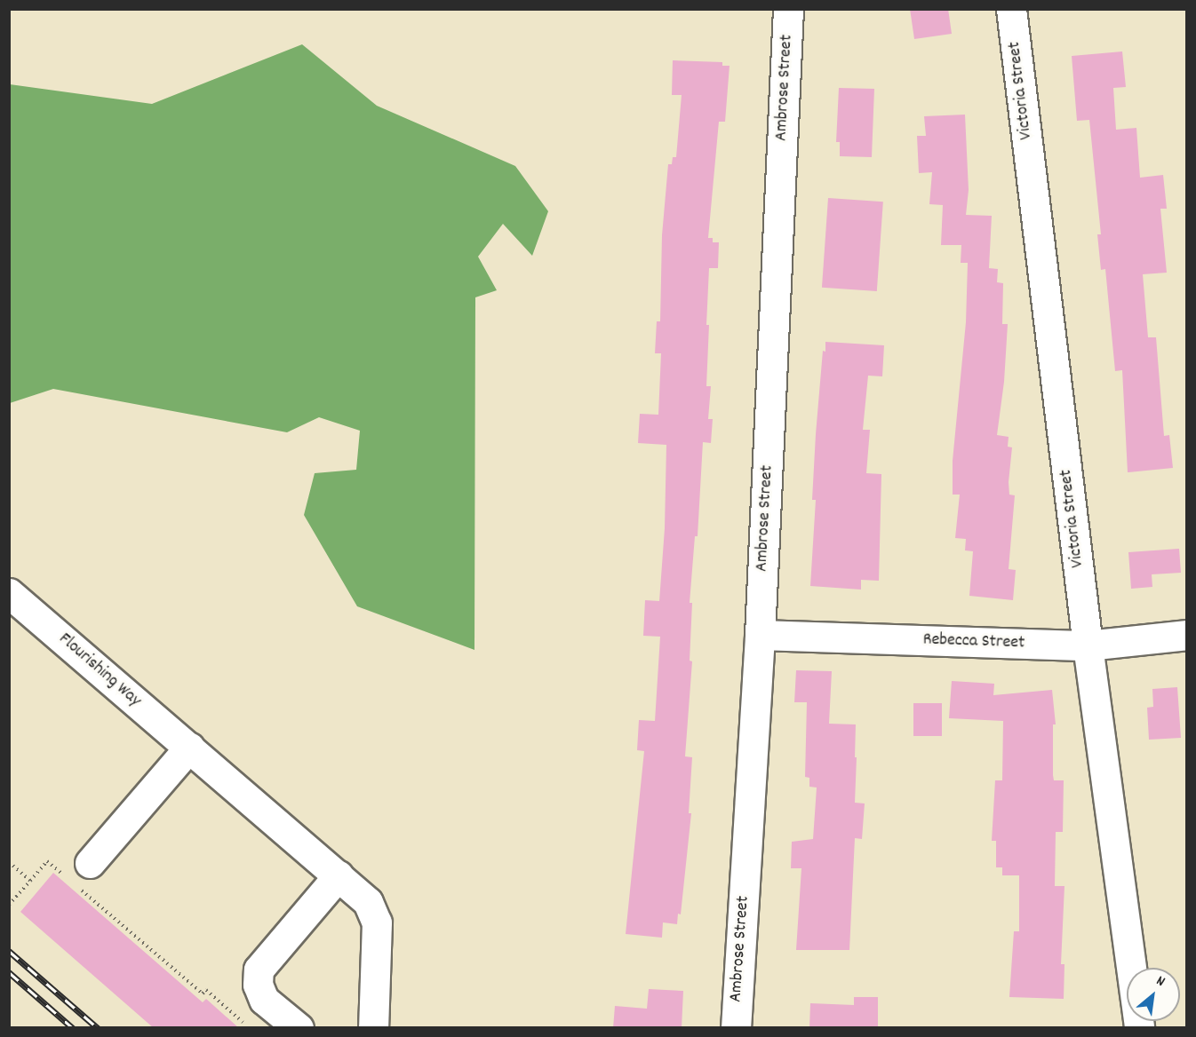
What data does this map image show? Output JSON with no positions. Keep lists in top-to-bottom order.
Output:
{
  "streets": {
    "street": [
      "Ambrose Street",
      "Victoria Street",
      "Rebecca Street",
      "Flourishing Way"
    ]
  },
  "crossings": [
    ["Ambrose Street", "Rebecca Street"],
    ["Victoria Street", "Rebecca Street"]
  ],
  "north": "top right"
}
